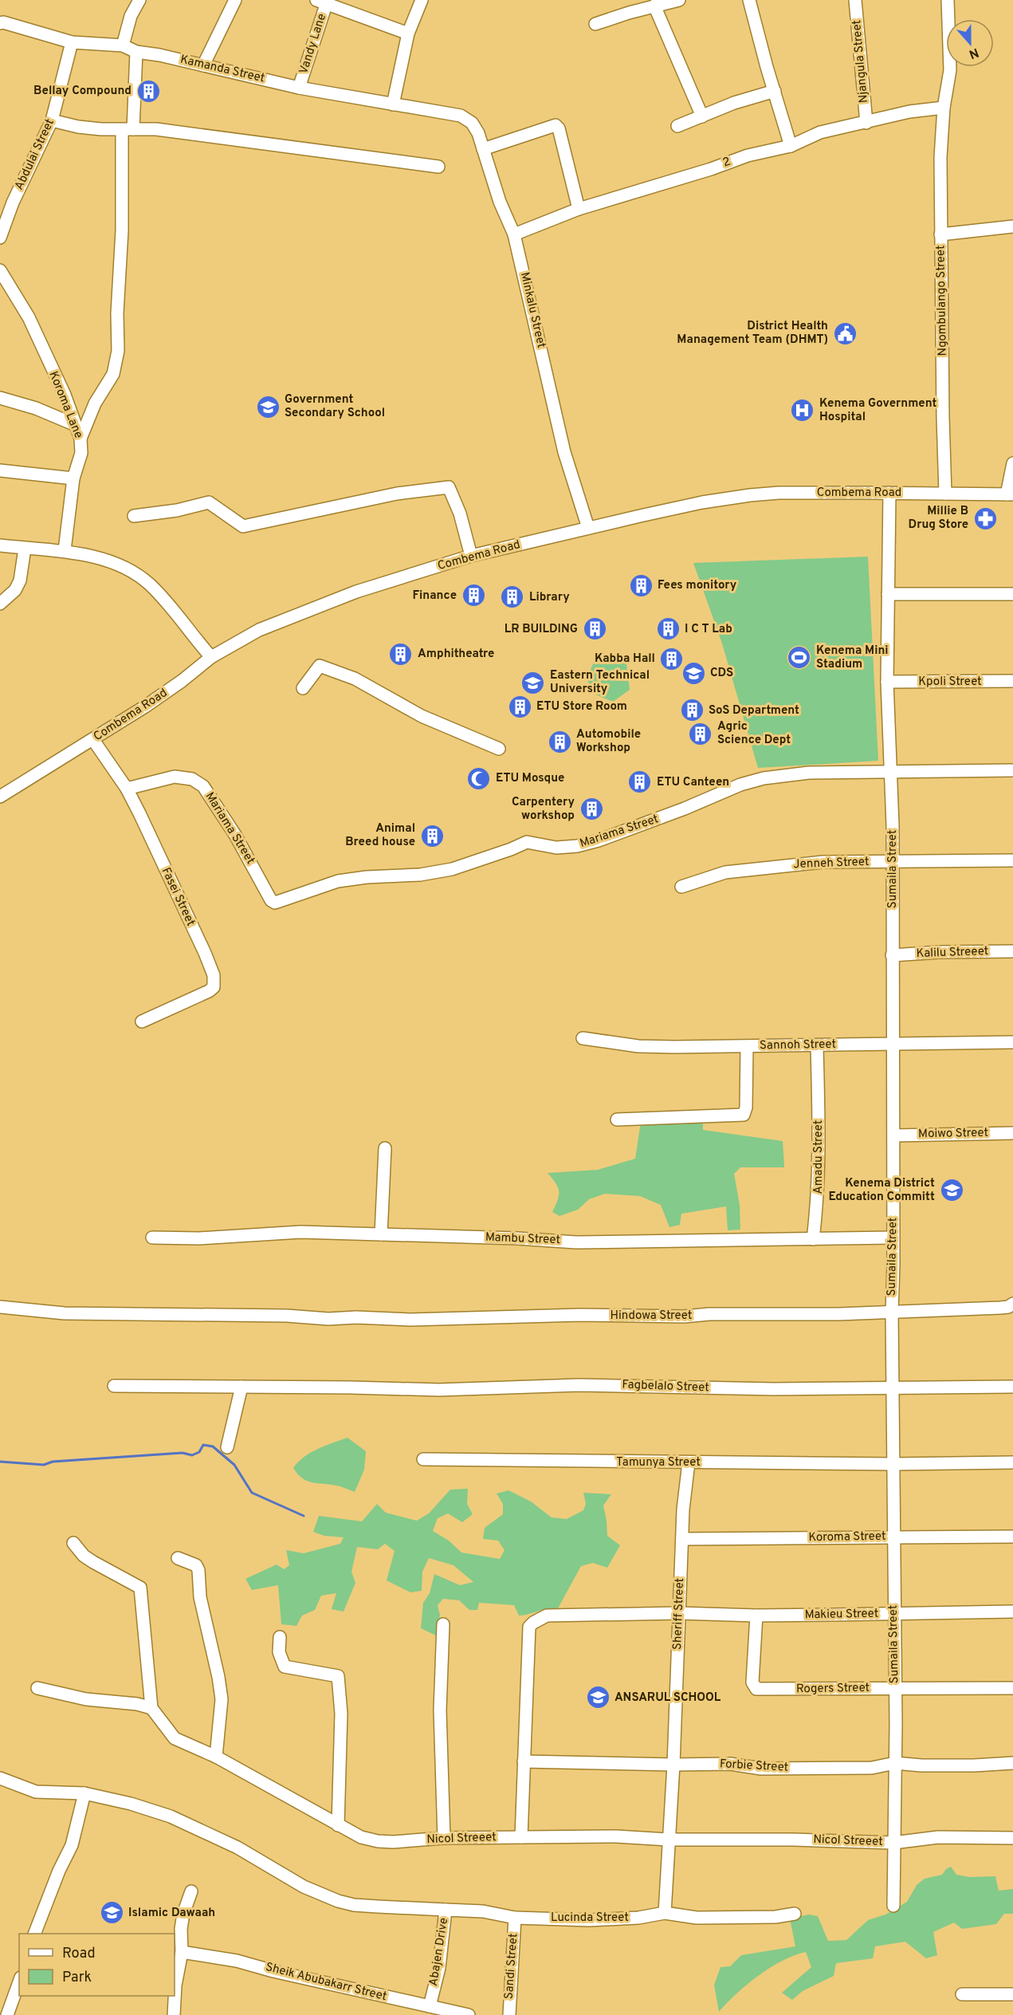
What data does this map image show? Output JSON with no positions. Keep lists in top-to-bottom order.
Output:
{
  "streets": {
    "street": [
      "Vandy Lane",
      "Njangula Street",
      "Kamanda Street",
      "Abdulai Street",
      "2",
      "Ngombulango Street",
      "Minkalu Street",
      "Koroma Lane",
      "Combema Road",
      "Kpoli Street",
      "Mariama Street",
      "Jenneh Street",
      "Sumaila Street",
      "Fasei Street",
      "Kalilu Streeet",
      "Sannoh Street",
      "Moiwo Street",
      "Amadu Street",
      "Mambu Street",
      "Hindowa Street",
      "Fagbelalo Street",
      "Tamunya Street",
      "Koroma Street",
      "Sheriff Street",
      "Makieu Street",
      "Rogers Street",
      "Forbie Street",
      "Nicol Streeet",
      "Lucinda Street",
      "Abajen Drive",
      "Sandi Street",
      "Sheik Abubakarr Street"
    ]
  },
  "crossings": [
    ["Vandy Lane", "Kamanda Street"],
    ["Njangula Street", "2"],
    ["Kamanda Street", "Abdulai Street"],
    ["Kamanda Street", "Minkalu Street"],
    ["2", "Ngombulango Street"],
    ["2", "Minkalu Street"],
    ["Ngombulango Street", "Combema Road"],
    ["Minkalu Street", "Combema Road"],
    ["Combema Road", "Sumaila Street"],
    ["Combema Road", "Fasei Street"],
    ["Kpoli Street", "Sumaila Street"],
    ["Mariama Street", "Sumaila Street"],
    ["Mariama Street", "Fasei Street"],
    ["Jenneh Street", "Sumaila Street"],
    ["Sumaila Street", "Kalilu Streeet"],
    ["Sumaila Street", "Sannoh Street"],
    ["Sumaila Street", "Moiwo Street"],
    ["Sumaila Street", "Mambu Street"],
    ["Sumaila Street", "Hindowa Street"],
    ["Sumaila Street", "Fagbelalo Street"],
    ["Sumaila Street", "Tamunya Street"],
    ["Sumaila Street", "Koroma Street"],
    ["Sumaila Street", "Makieu Street"],
    ["Sumaila Street", "Rogers Street"],
    ["Sumaila Street", "Forbie Street"],
    ["Sumaila Street", "Nicol Streeet"],
    ["Sannoh Street", "Amadu Street"],
    ["Amadu Street", "Mambu Street"],
    ["Tamunya Street", "Sheriff Street"],
    ["Koroma Street", "Sheriff Street"],
    ["Sheriff Street", "Makieu Street"],
    ["Sheriff Street", "Forbie Street"],
    ["Sheriff Street", "Nicol Streeet"],
    ["Sheriff Street", "Lucinda Street"],
    ["Makieu Street", "Rogers Street"],
    ["Makieu Street", "Forbie Street"],
    ["Makieu Street", "Nicol Streeet"],
    ["Lucinda Street", "Abajen Drive"],
    ["Lucinda Street", "Sandi Street"],
    ["Abajen Drive", "Sandi Street"],
    ["Abajen Drive", "Sheik Abubakarr Street"]
  ],
  "places": {
    "building": [
      "Bellay Compound",
      "Fees monitory",
      "Finance",
      "Library",
      "LR BUILDING",
      "I C T Lab",
      "Amphitheatre",
      "Kabba Hall",
      "ETU Store Room",
      "SoS Department",
      "Agric Science Dept",
      "Automobile Workshop",
      "ETU Canteen",
      "Carpentery workshop",
      "Animal Breed house"
    ],
    "public building": ["District Health Management Team (DHMT)"],
    "school or university": [
      "Government Secondary School",
      "CDS",
      "Eastern Technical University",
      "Kenema District Education Committ",
      "ANSARUL SCHOOL",
      "Islamic Dawaah"
    ],
    "hospital": ["Kenema Government Hospital"],
    "pharmacy": ["Millie B Drug Store"],
    "sports": ["Kenema Mini Stadium"],
    "mosque": ["ETU Mosque"]
  },
  "legend": ["Road", "Park"],
  "north": "bottom"
}
